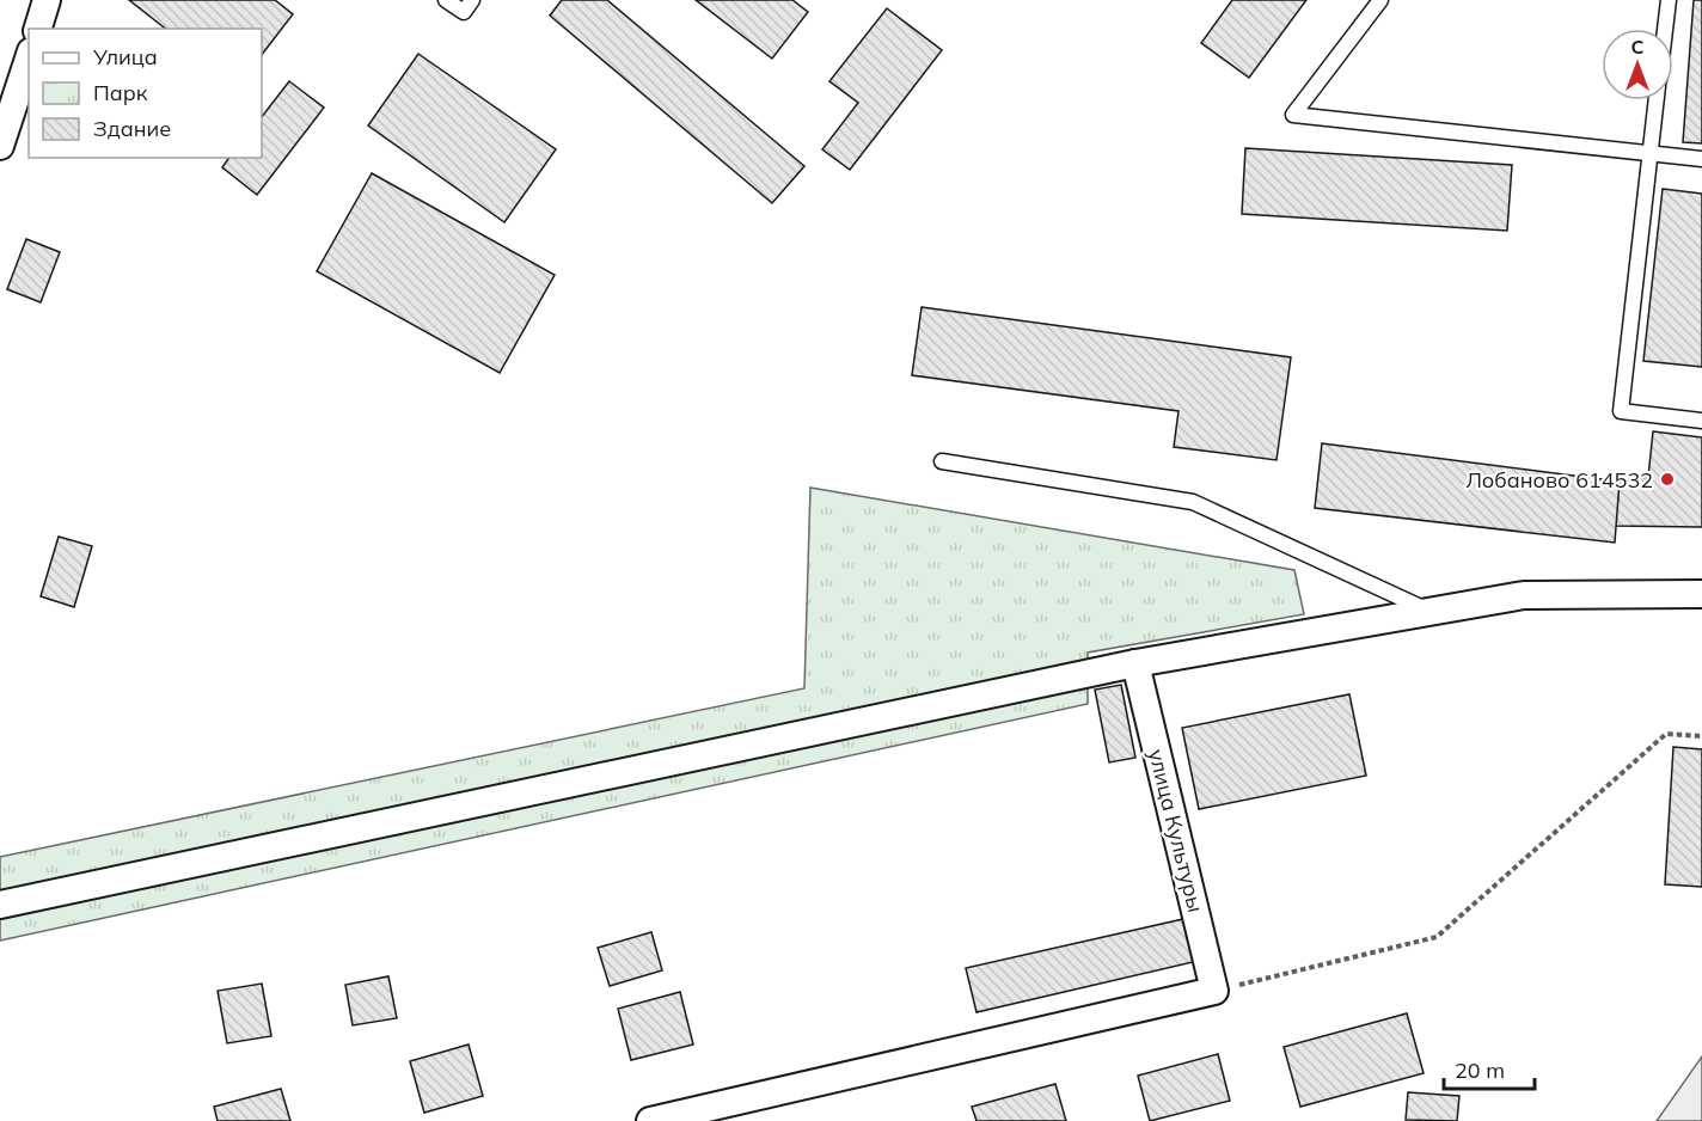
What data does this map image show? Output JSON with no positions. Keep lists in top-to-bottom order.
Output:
{
  "streets": {
    "street": ["улица Культуры"]
  },
  "places": ["Лобаново 614532"],
  "legend": ["Улица", "Парк", "Здание"],
  "scale_bar": "20 m",
  "north": "top"
}
